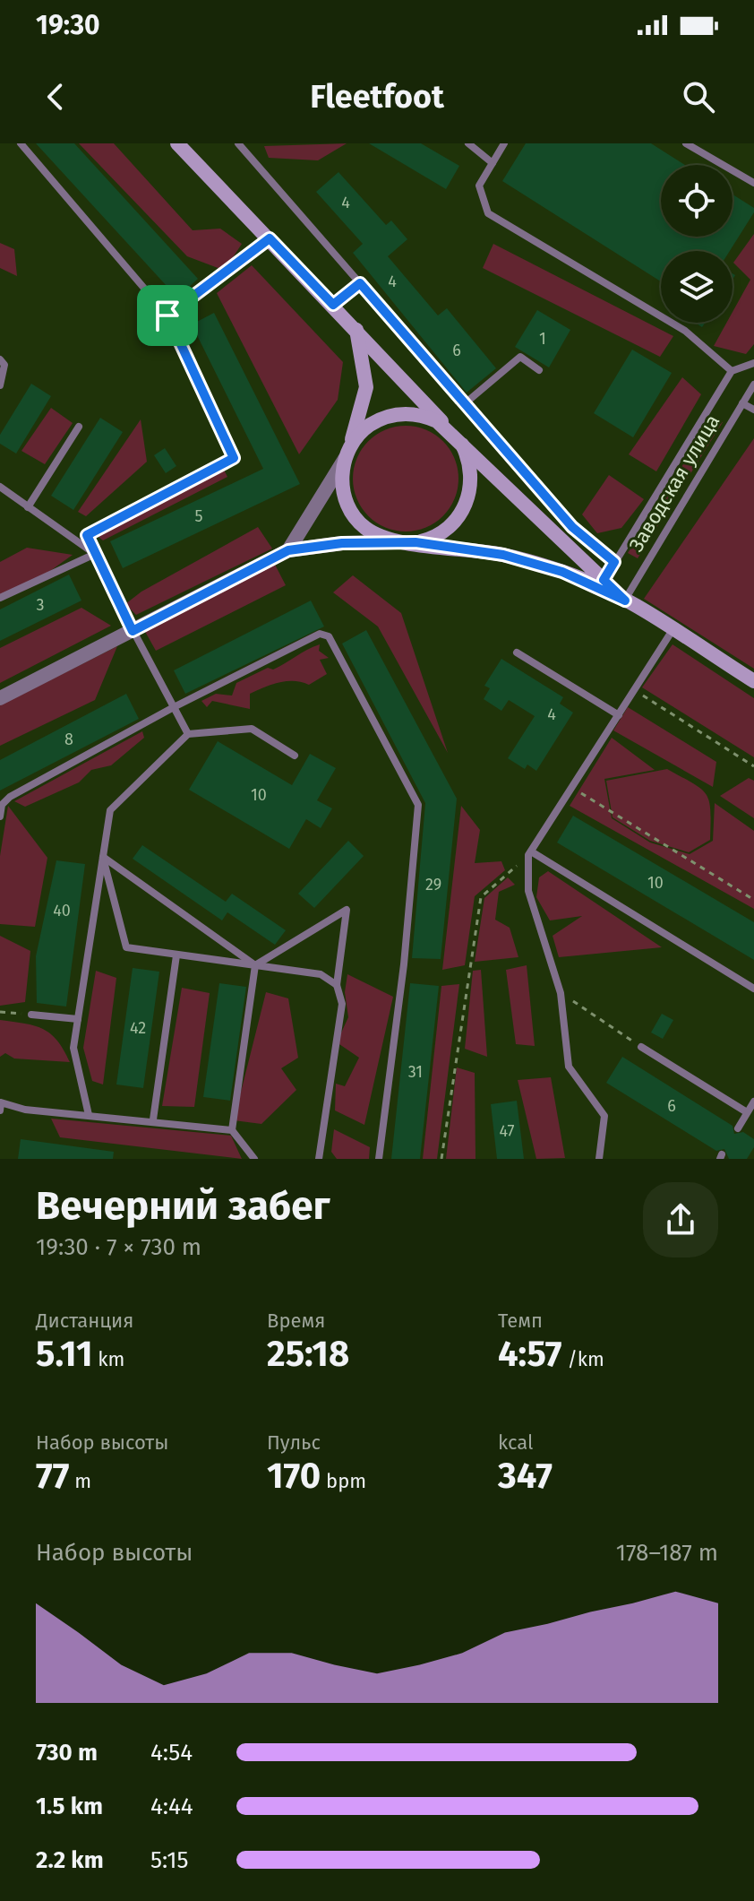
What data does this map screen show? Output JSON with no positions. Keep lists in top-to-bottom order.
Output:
{
  "streets": {
    "lane": ["Заводская улица"]
  },
  "house_numbers": [
    "4",
    "4",
    "1",
    "6",
    "5",
    "3",
    "4",
    "8",
    "10",
    "10",
    "29",
    "40",
    "42",
    "31",
    "6",
    "47"
  ],
  "page": {
    "status": "19:30",
    "header": "Fleetfoot",
    "heading": ["Вечерний забег", "19:30 · 7 × 730 m"],
    "stats": [
      ["Дистанция", "5.11 km"],
      ["Время", "25:18"],
      ["Темп", "4:57 /km"],
      ["Набор высоты", "77 m"],
      ["Пульс", "170 bpm"],
      ["kcal", "347"]
    ],
    "chart": ["Набор высоты", "178–187 m"],
    "list": [
      {
        "name": "730 m",
        "note": "4:54"
      },
      {
        "name": "1.5 km",
        "note": "4:44"
      },
      {
        "name": "2.2 km",
        "note": "5:15"
      }
    ]
  }
}
